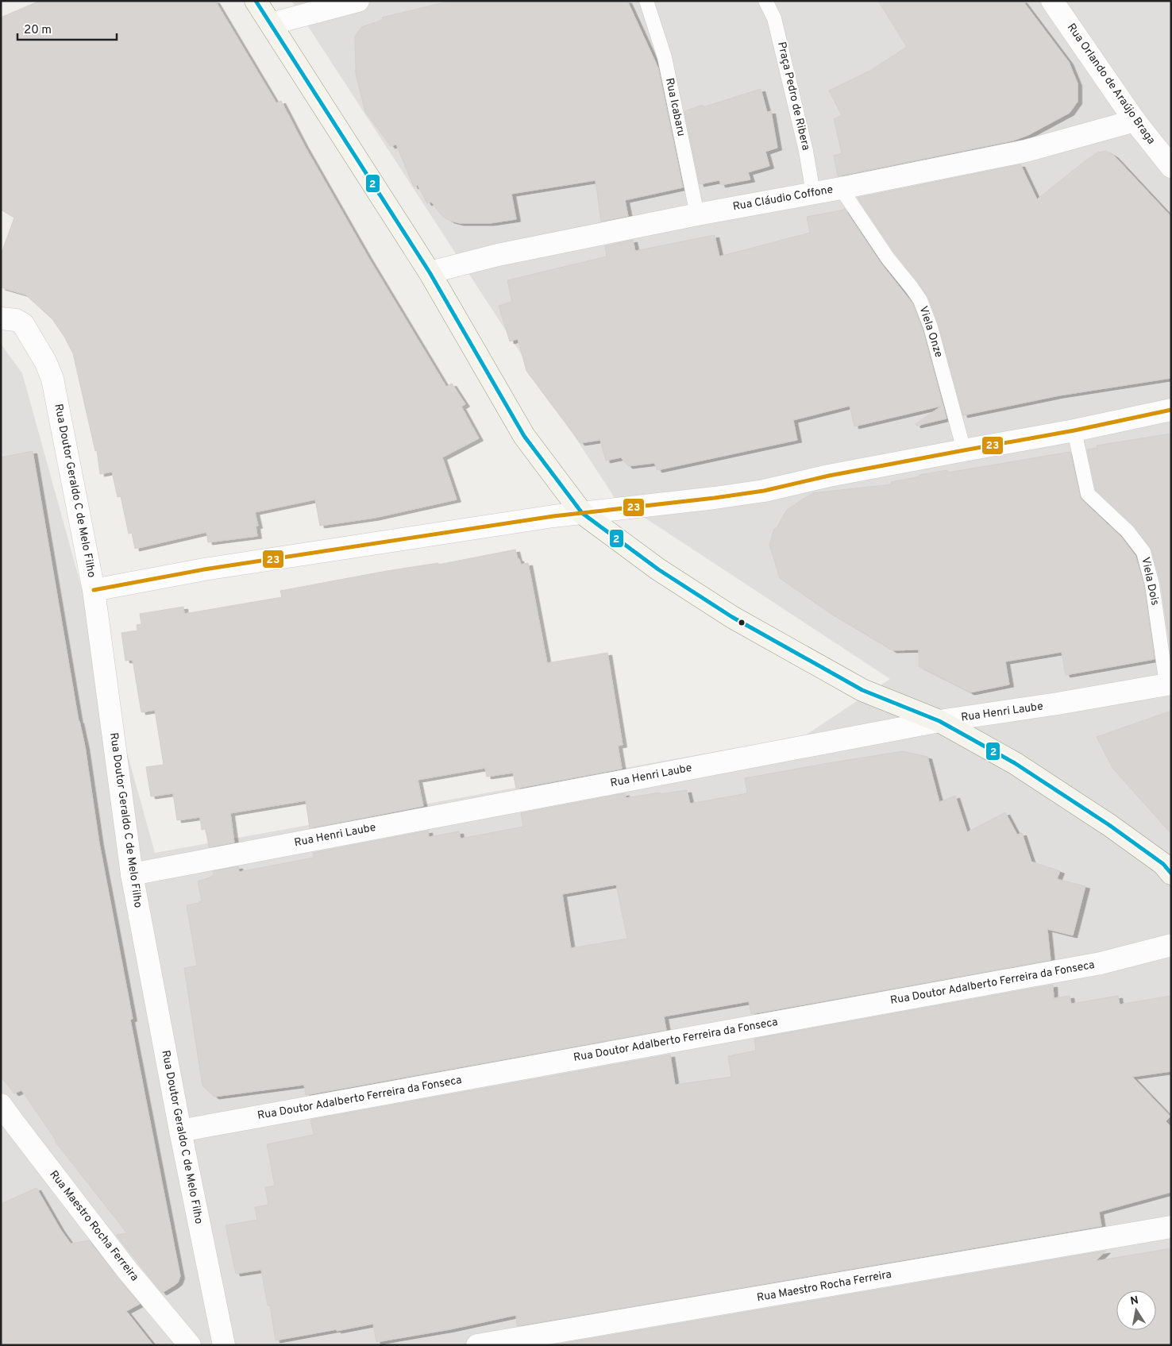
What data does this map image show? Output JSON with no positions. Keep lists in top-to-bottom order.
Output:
{
  "streets": {
    "street": [
      "Rua Orlando de Araújo Braga",
      "Rua Cláudio Coffone",
      "Rua Doutor Geraldo C de Melo Filho",
      "Rua Henri Laube",
      "Rua Doutor Adalberto Ferreira da Fonseca",
      "Rua Maestro Rocha Ferreira"
    ],
    "lane": [
      "Praça Pedro de Ribera",
      "Rua Icabaru",
      "Viela Onze",
      "Viela Dois"
    ]
  },
  "crossings": [
    ["Rua Orlando de Araújo Braga", "Rua Cláudio Coffone"],
    ["Praça Pedro de Ribera", "Rua Cláudio Coffone"],
    ["Rua Icabaru", "Rua Cláudio Coffone"],
    ["Rua Cláudio Coffone", "Viela Onze"],
    ["Rua Doutor Geraldo C de Melo Filho", "Rua Henri Laube"],
    ["Rua Doutor Geraldo C de Melo Filho", "Rua Doutor Adalberto Ferreira da Fonseca"],
    ["Viela Dois", "Rua Henri Laube"]
  ],
  "lines": ["transit line 2", "transit line 23"],
  "scale_bar": "20 m",
  "north": "top"
}
